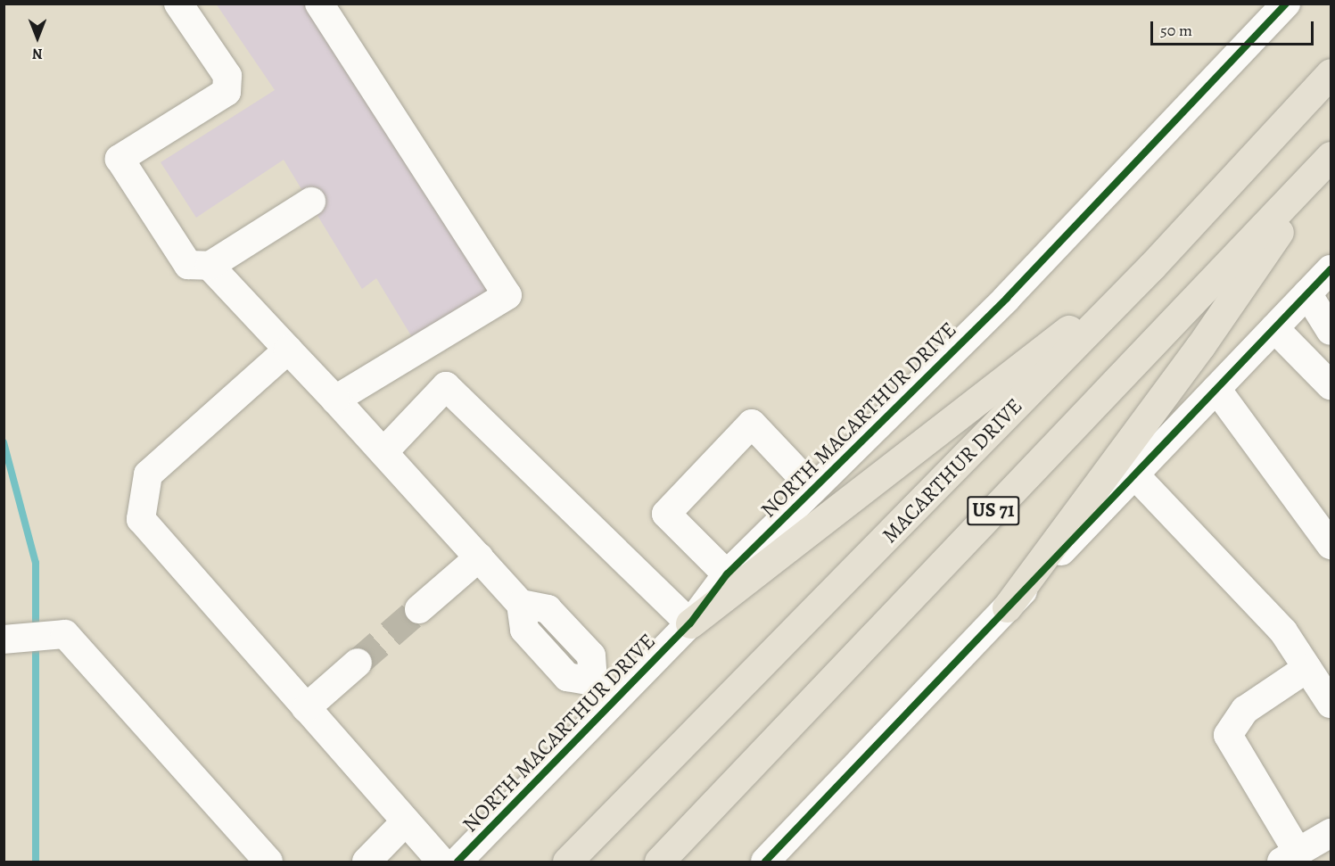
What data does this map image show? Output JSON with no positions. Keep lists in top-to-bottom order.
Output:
{
  "streets": {
    "highway": ["MACARTHUR DRIVE", "US 71"],
    "street": ["NORTH MACARTHUR DRIVE"]
  },
  "scale_bar": "50 m",
  "north": "bottom"
}
